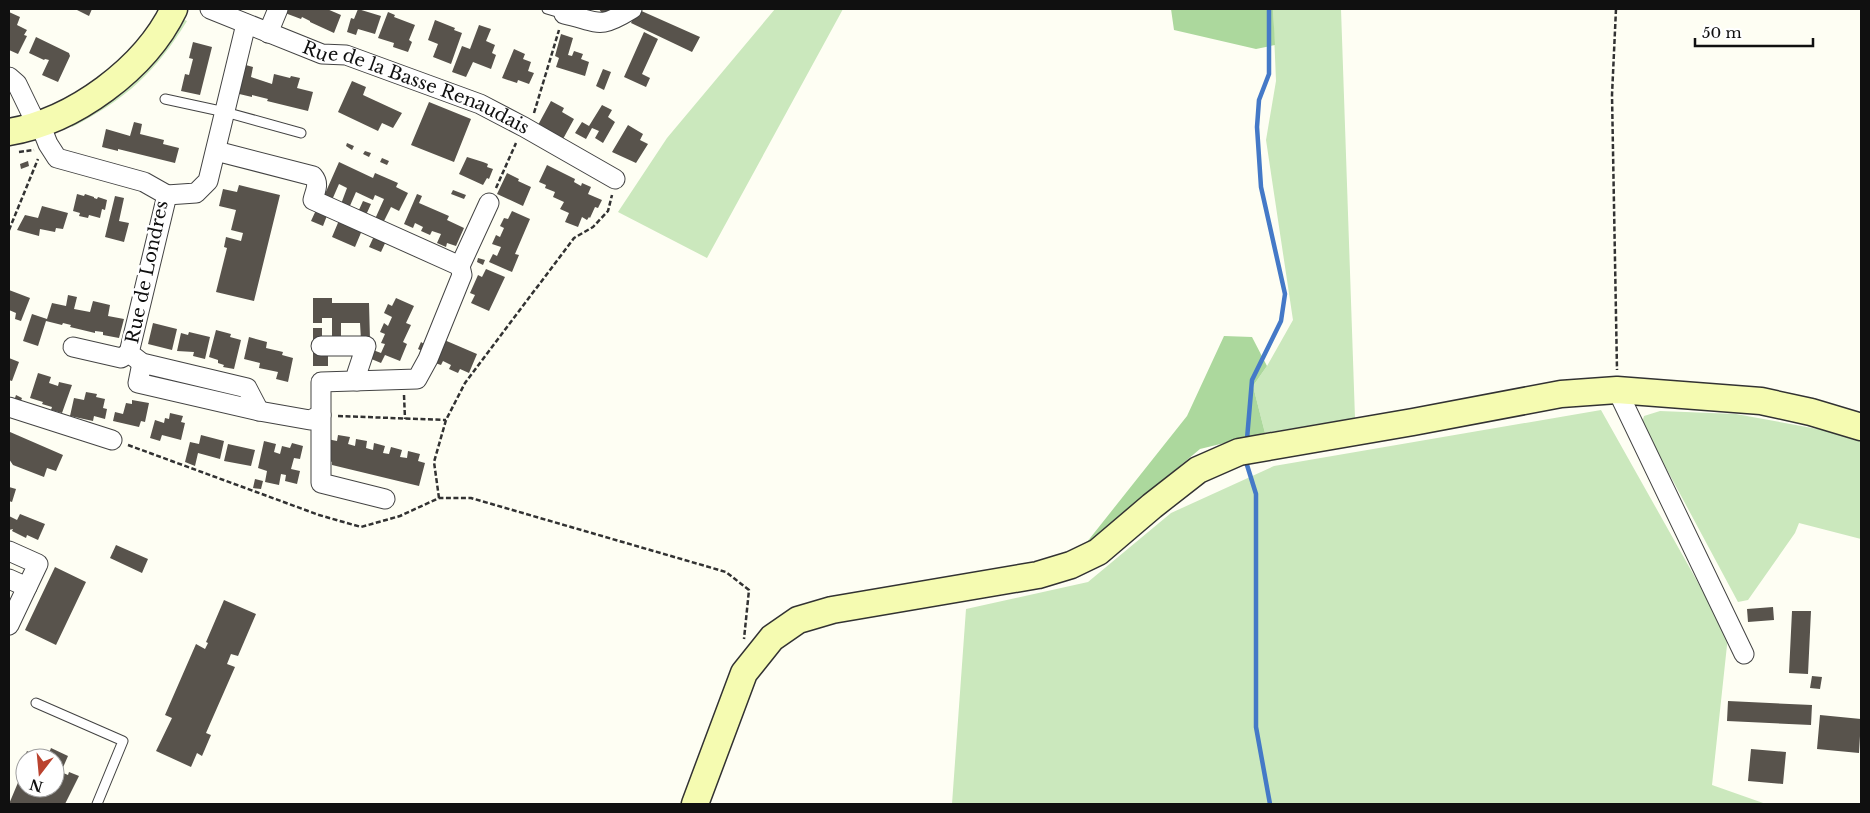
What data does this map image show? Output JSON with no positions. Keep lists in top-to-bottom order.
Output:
{
  "streets": {
    "street": ["Rue de la Basse Renaudais", "Rue de Londres"]
  },
  "scale_bar": "50 m",
  "north": "bottom"
}
